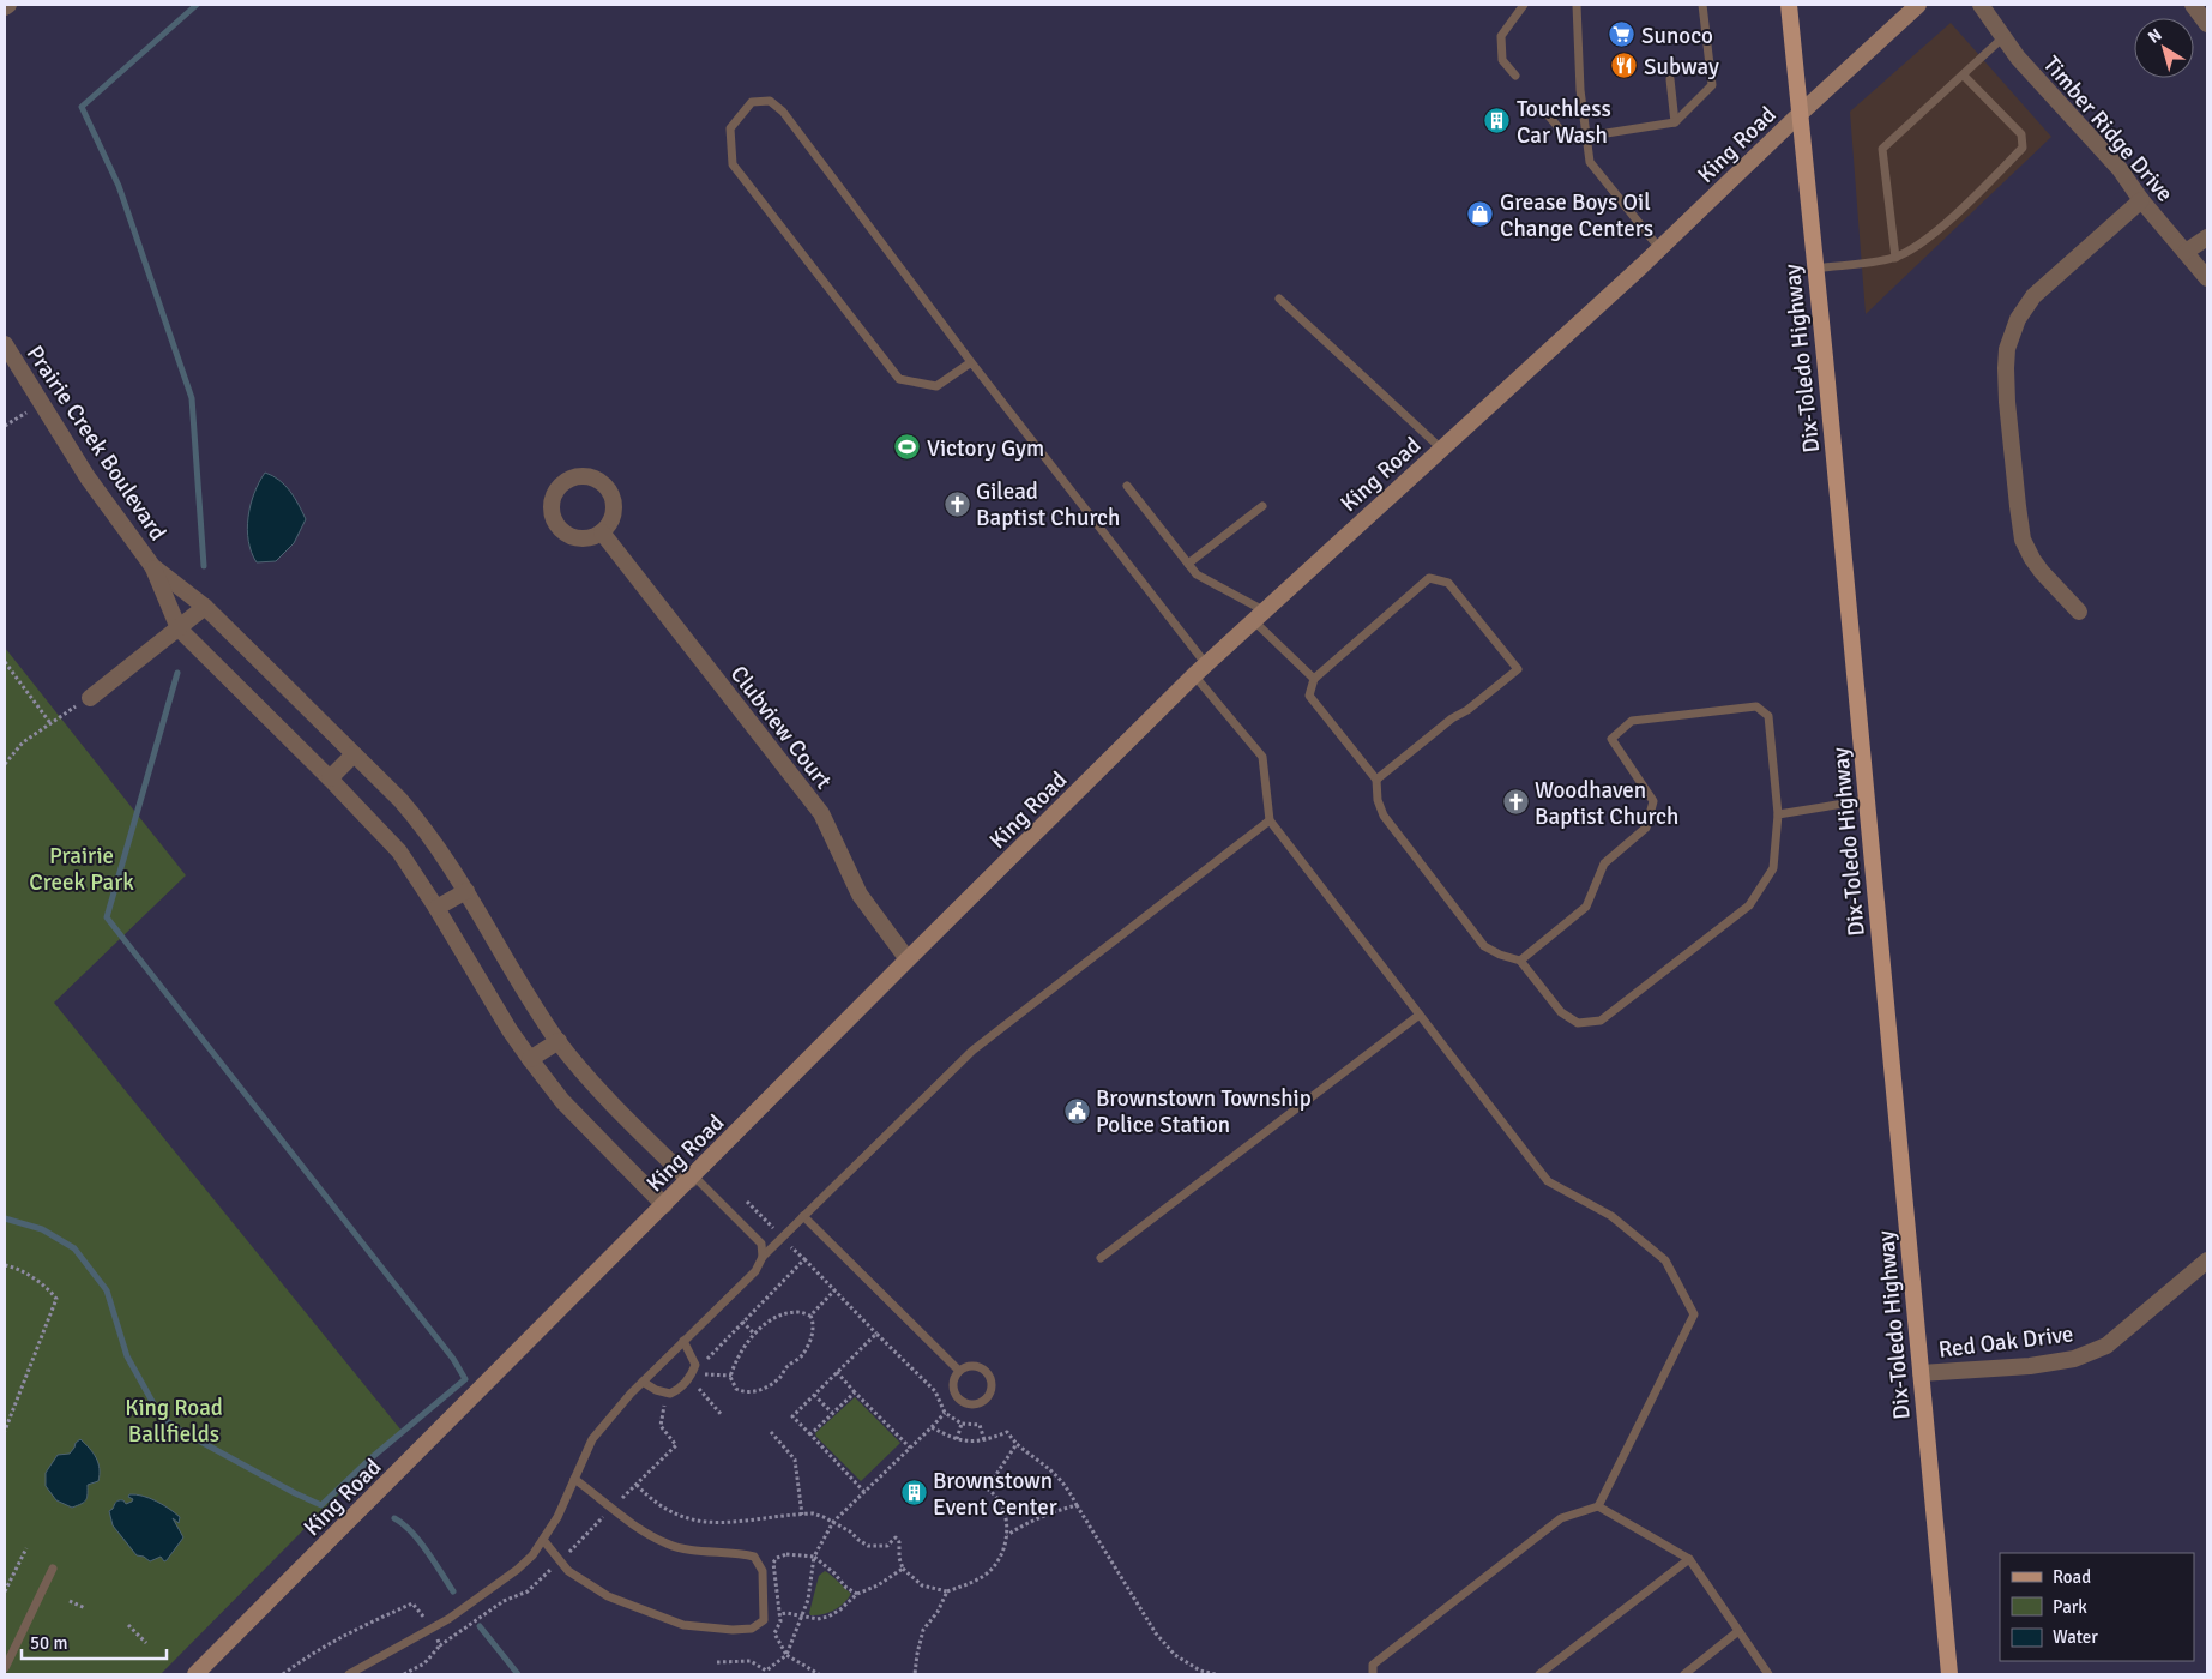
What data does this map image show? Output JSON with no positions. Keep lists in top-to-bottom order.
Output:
{
  "streets": {
    "main road": ["King Road", "Dix-Toledo Highway"],
    "street": [
      "Timber Ridge Drive",
      "Prairie Creek Boulevard",
      "Clubview Court",
      "Red Oak Drive"
    ]
  },
  "crossings": [
    ["King Road", "Dix-Toledo Highway"],
    ["King Road", "Prairie Creek Boulevard"],
    ["King Road", "Clubview Court"],
    ["Dix-Toledo Highway", "Red Oak Drive"]
  ],
  "parks": ["Prairie Creek Park", "King Road Ballfields"],
  "places": {
    "supermarket": ["Sunoco"],
    "restaurant": ["Subway"],
    "building": ["Touchless Car Wash", "Brownstown Event Center"],
    "shop": ["Grease Boys Oil Change Centers"],
    "sports": ["Victory Gym"],
    "church": ["Gilead Baptist Church", "Woodhaven Baptist Church"],
    "public building": ["Brownstown Township Police Station"]
  },
  "legend": ["Road", "Park", "Water"],
  "scale_bar": "50 m",
  "north": "top left"
}
